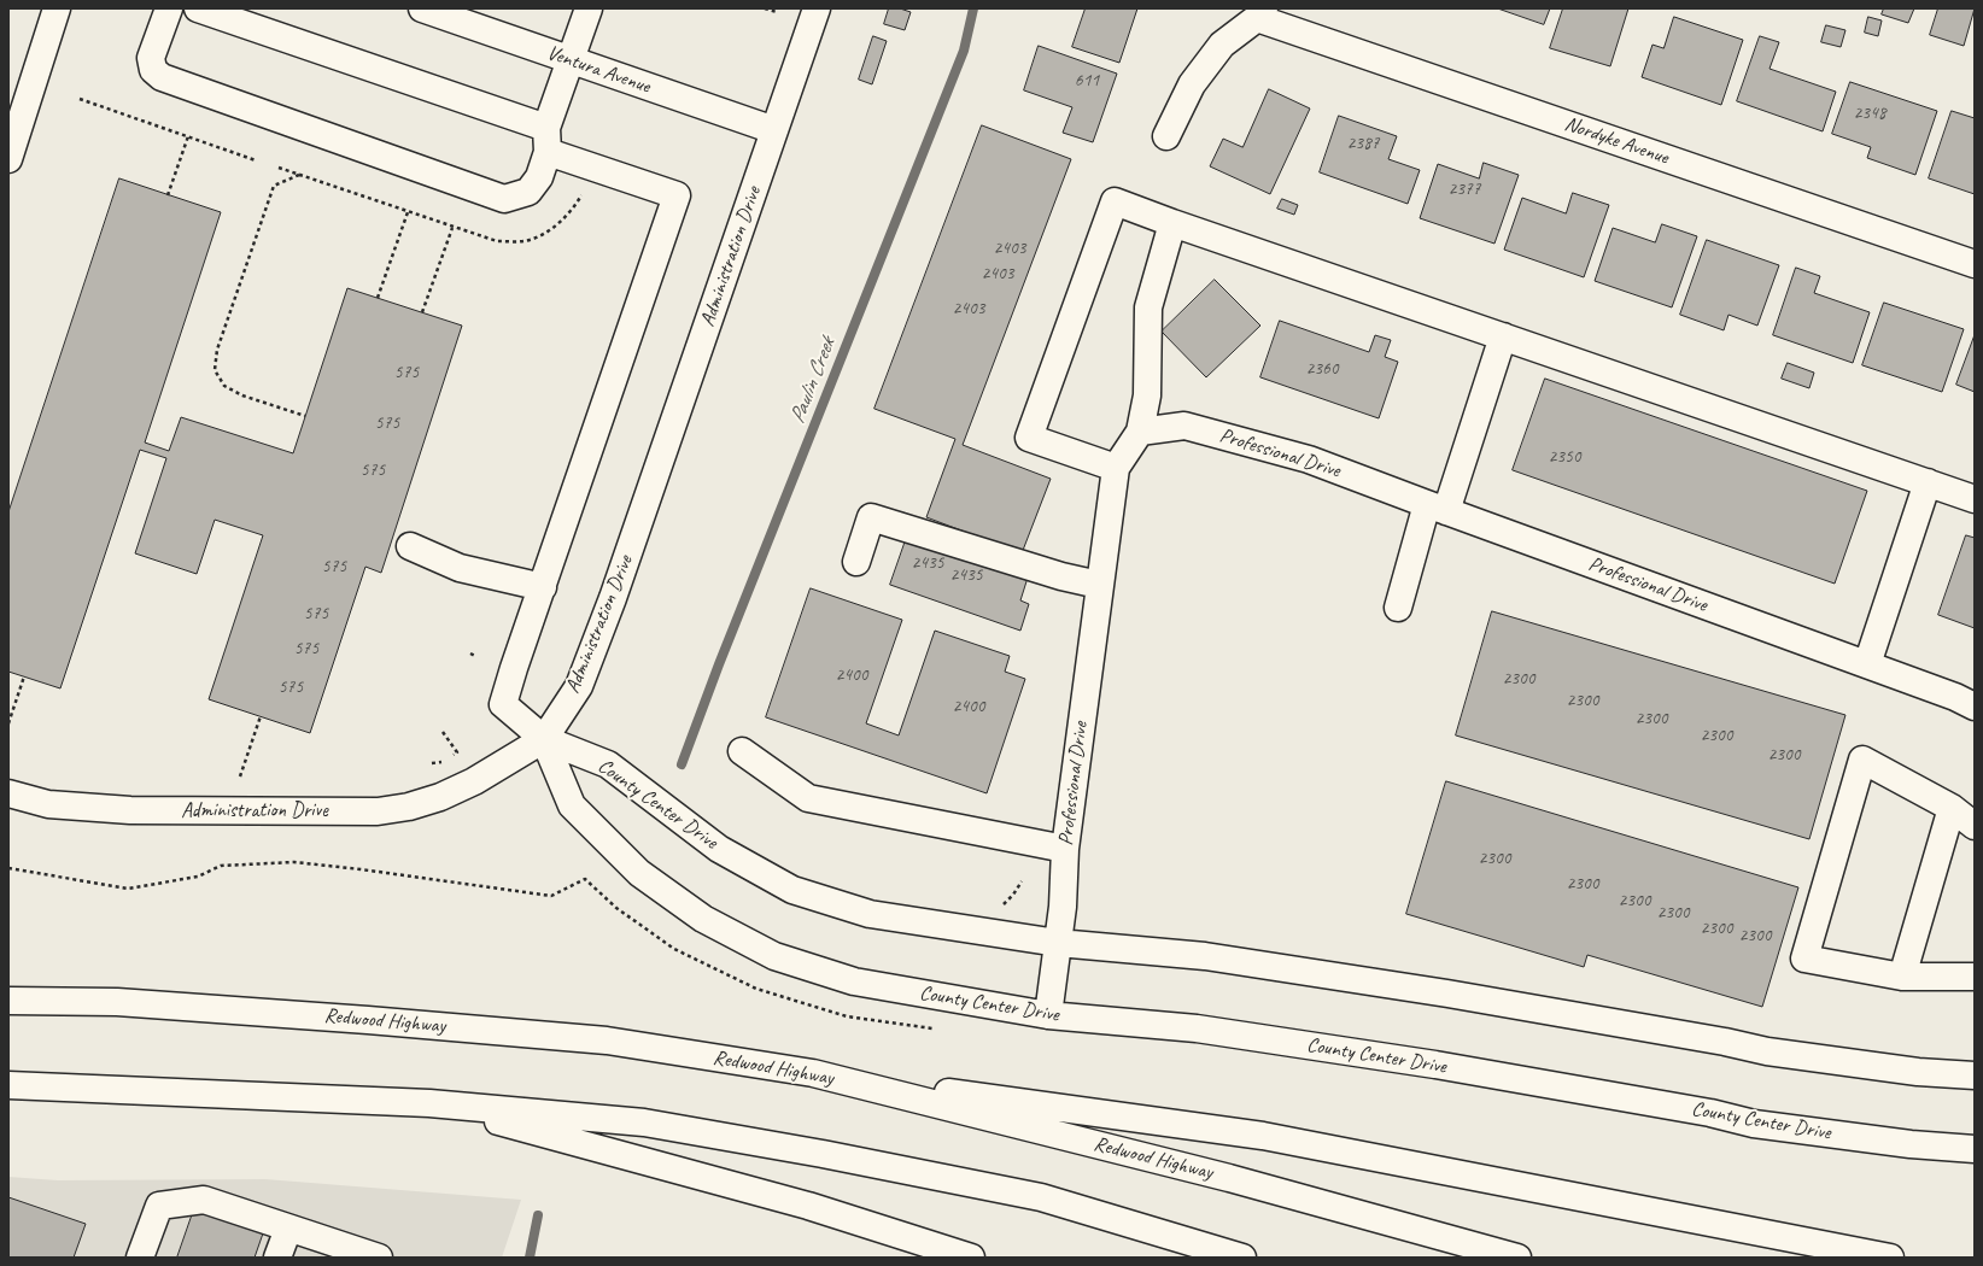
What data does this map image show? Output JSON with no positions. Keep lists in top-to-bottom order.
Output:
{
  "streets": {
    "main road": [
      "Ventura Avenue",
      "Nordyke Avenue",
      "Administration Drive",
      "Professional Drive",
      "County Center Drive",
      "Redwood Highway"
    ]
  },
  "crossings": [
    ["Ventura Avenue", "Administration Drive"],
    ["Administration Drive", "County Center Drive"],
    ["Professional Drive", "County Center Drive"]
  ],
  "water": ["Paulin Creek"],
  "house_numbers": [
    "611",
    "2348",
    "2387",
    "2377",
    "2403",
    "2403",
    "2403",
    "2360",
    "575",
    "575",
    "2350",
    "575",
    "2435",
    "575",
    "2435",
    "575",
    "575",
    "2400",
    "2300",
    "575",
    "2300",
    "2400",
    "2300",
    "2300",
    "2300",
    "2300",
    "2300",
    "2300",
    "2300",
    "2300",
    "2300"
  ]
}
